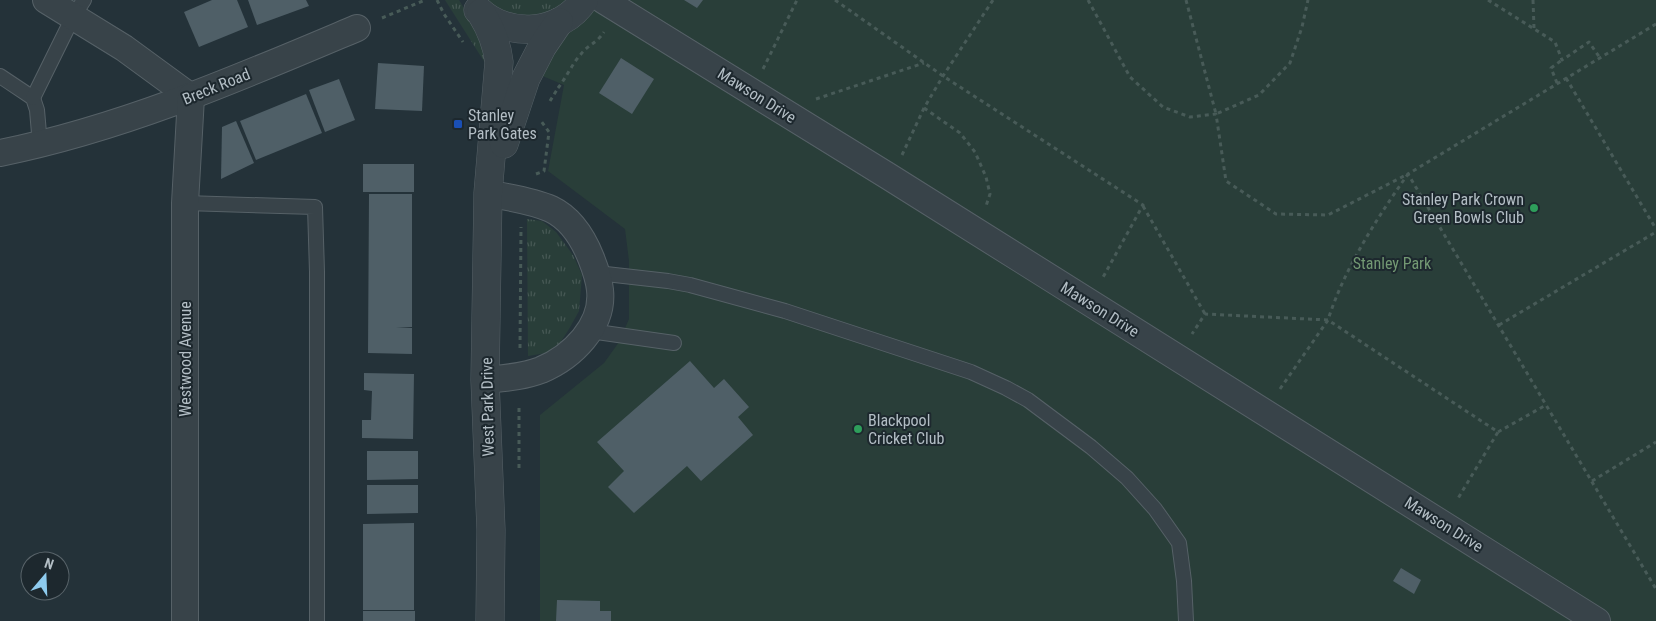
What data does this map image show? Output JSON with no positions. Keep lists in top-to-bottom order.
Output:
{
  "streets": {
    "street": [
      "Breck Road",
      "Mawson Drive",
      "Westwood Avenue",
      "West Park Drive"
    ]
  },
  "crossings": [
    ["Breck Road", "Westwood Avenue"]
  ],
  "parks": ["Stanley Park"],
  "places": {
    "transit": ["Stanley Park Gates"],
    "other": ["Stanley Park Crown Green Bowls Club", "Blackpool Cricket Club"]
  },
  "north": "top"
}
